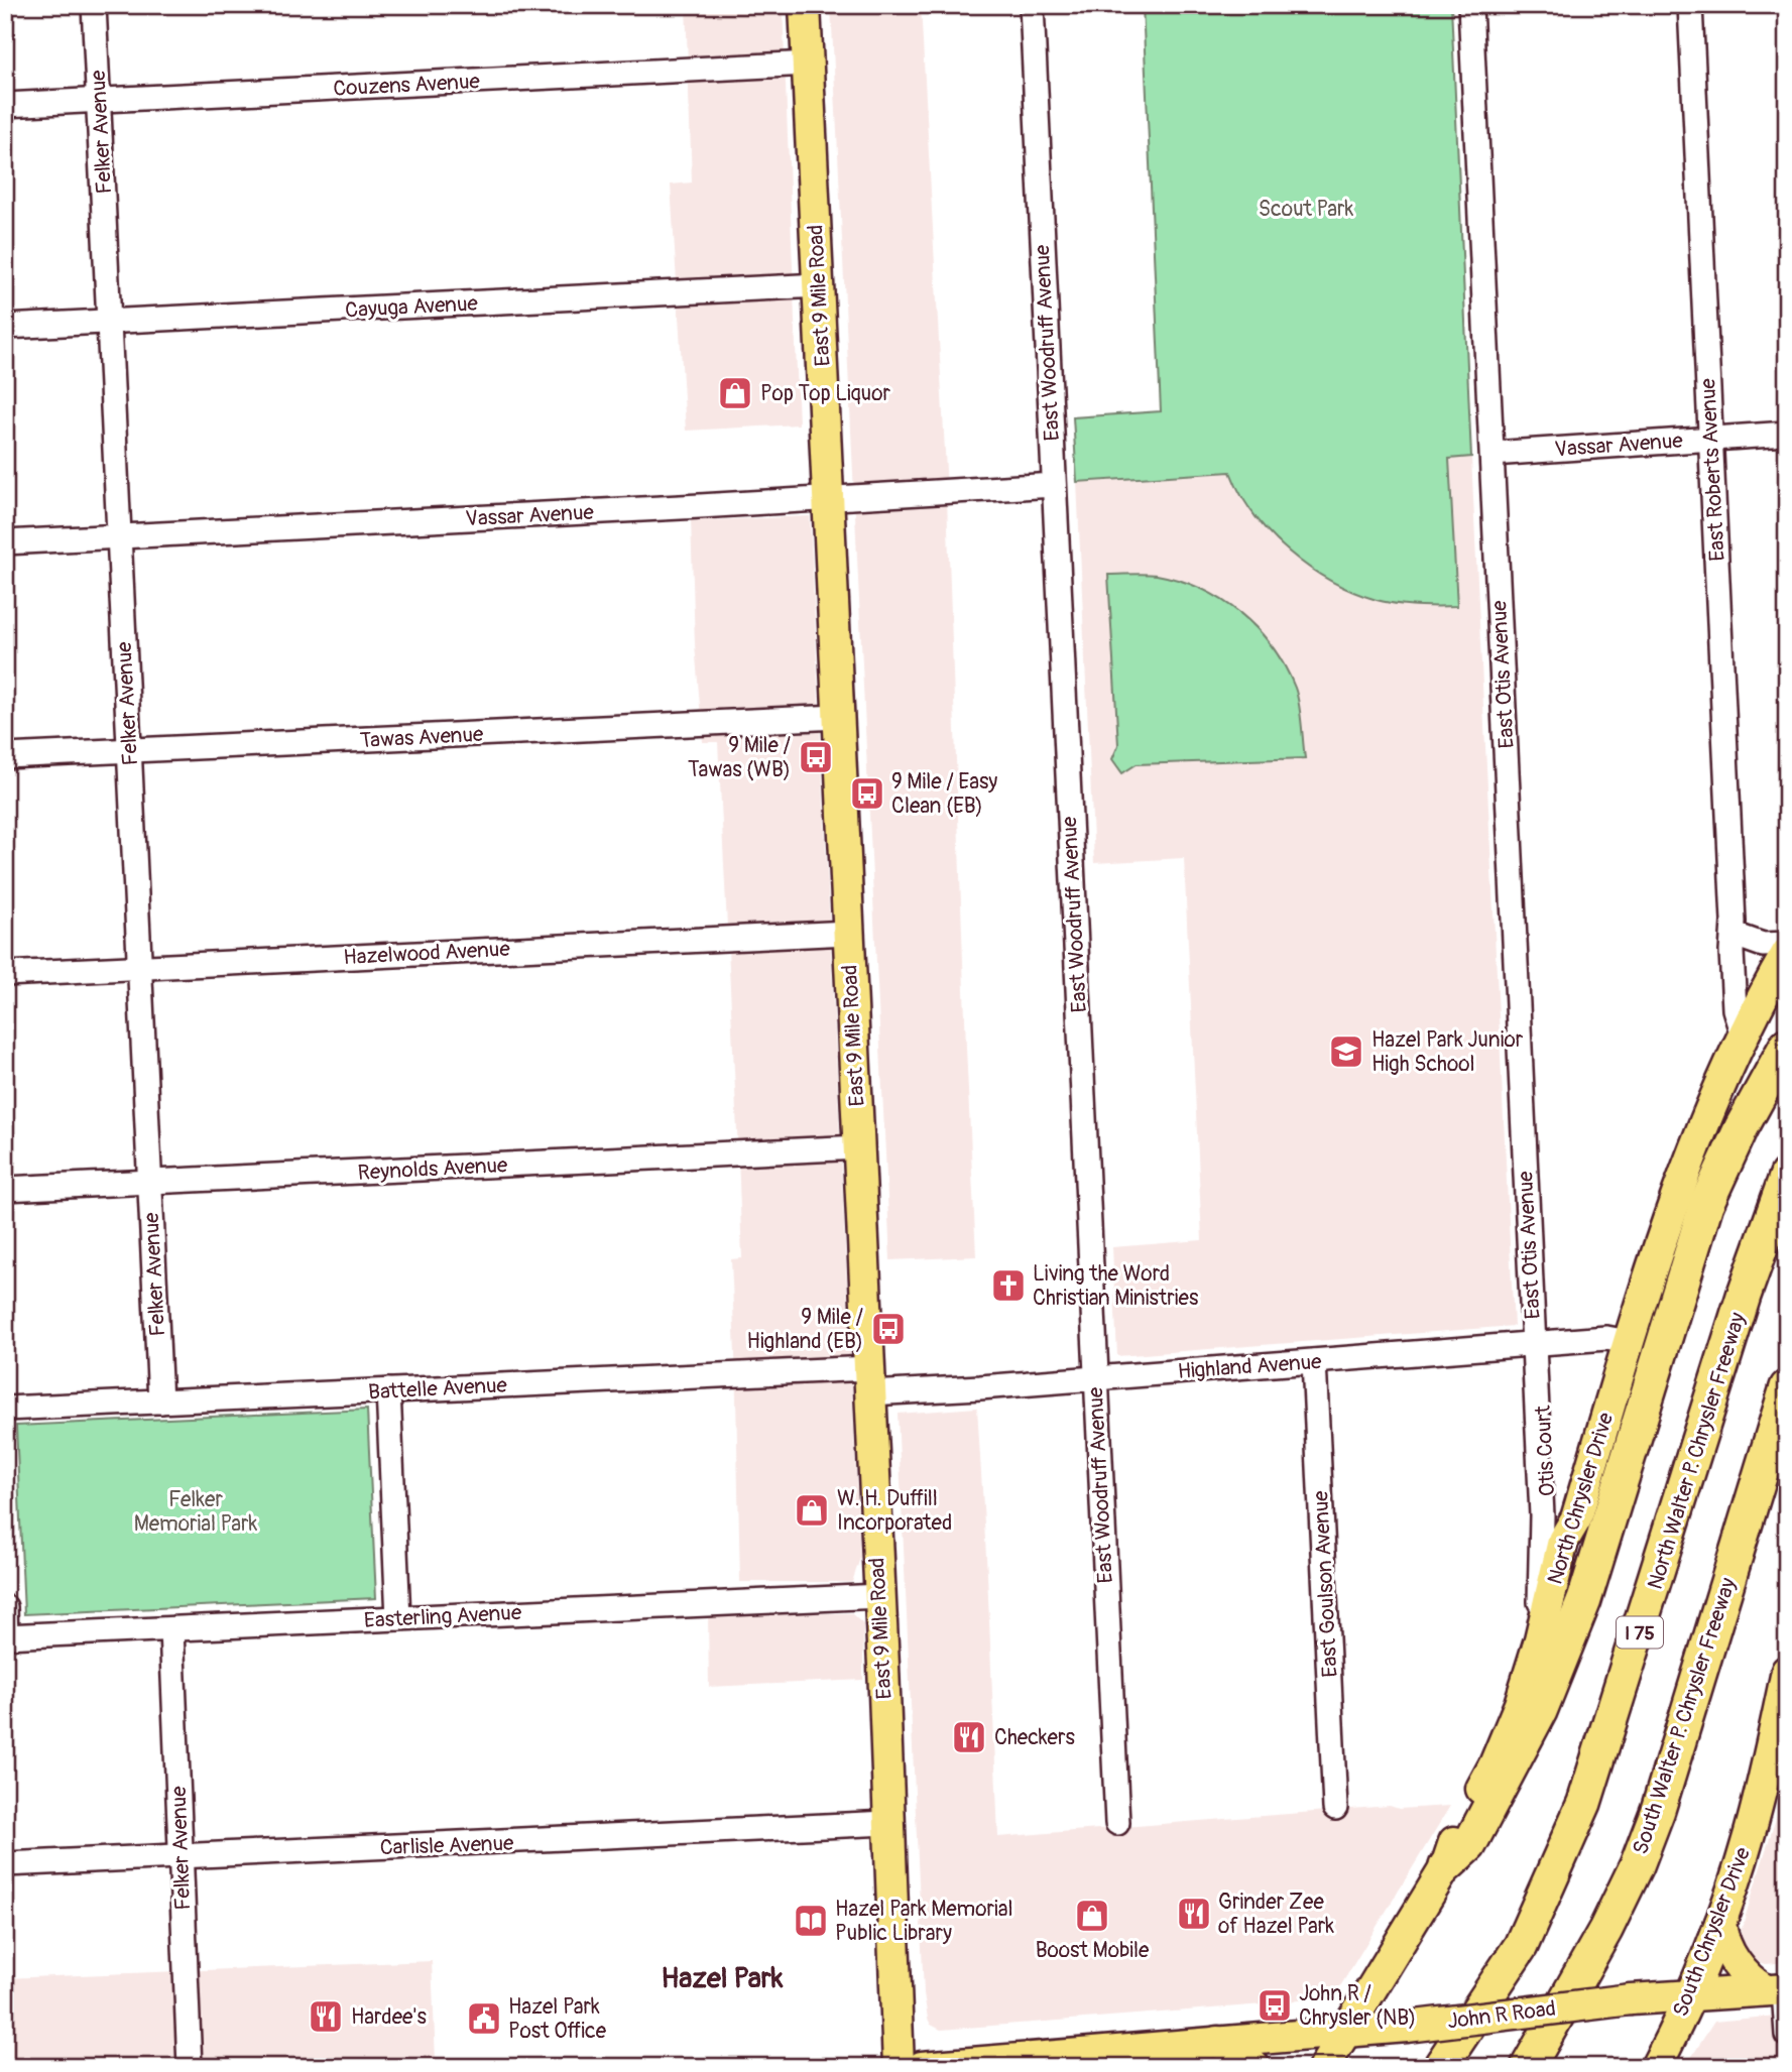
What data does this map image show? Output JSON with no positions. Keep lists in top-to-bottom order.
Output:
{
  "streets": {
    "highway": ["North Walter P. Chrysler Freeway", "I 75", "South Walter P. Chrysler Freeway"],
    "main road": [
      "East 9 Mile Road",
      "North Chrysler Drive",
      "South Chrysler Drive",
      "John R Road"
    ],
    "street": [
      "Couzens Avenue",
      "Felker Avenue",
      "Cayuga Avenue",
      "East Woodruff Avenue",
      "Vassar Avenue",
      "East Roberts Avenue",
      "East Otis Avenue",
      "Tawas Avenue",
      "Hazelwood Avenue",
      "Reynolds Avenue",
      "Highland Avenue",
      "Battelle Avenue",
      "Otis Court",
      "East Goulson Avenue",
      "Easterling Avenue",
      "Carlisle Avenue"
    ]
  },
  "crossings": [
    ["Couzens Avenue", "Felker Avenue"],
    ["Couzens Avenue", "East 9 Mile Road"],
    ["Felker Avenue", "Cayuga Avenue"],
    ["Felker Avenue", "Vassar Avenue"],
    ["Felker Avenue", "Tawas Avenue"],
    ["Felker Avenue", "Hazelwood Avenue"],
    ["Felker Avenue", "Reynolds Avenue"],
    ["Felker Avenue", "Battelle Avenue"],
    ["Felker Avenue", "Easterling Avenue"],
    ["Felker Avenue", "Carlisle Avenue"],
    ["East 9 Mile Road", "Cayuga Avenue"],
    ["East 9 Mile Road", "Vassar Avenue"],
    ["East 9 Mile Road", "Tawas Avenue"],
    ["East 9 Mile Road", "Hazelwood Avenue"],
    ["East 9 Mile Road", "Reynolds Avenue"],
    ["East 9 Mile Road", "Highland Avenue"],
    ["East 9 Mile Road", "Battelle Avenue"],
    ["East 9 Mile Road", "Easterling Avenue"],
    ["East 9 Mile Road", "Carlisle Avenue"],
    ["East Woodruff Avenue", "Vassar Avenue"],
    ["East Woodruff Avenue", "Highland Avenue"],
    ["Vassar Avenue", "East Roberts Avenue"],
    ["Vassar Avenue", "East Otis Avenue"],
    ["East Roberts Avenue", "North Chrysler Drive"],
    ["East Otis Avenue", "Highland Avenue"],
    ["East Otis Avenue", "Otis Court"],
    ["Highland Avenue", "Battelle Avenue"],
    ["Highland Avenue", "Otis Court"],
    ["Highland Avenue", "North Chrysler Drive"],
    ["Highland Avenue", "East Goulson Avenue"],
    ["Otis Court", "North Chrysler Drive"],
    ["North Chrysler Drive", "John R Road"],
    ["South Chrysler Drive", "John R Road"]
  ],
  "districts": ["Hazel Park"],
  "parks": ["Scout Park", "Felker Memorial Park"],
  "places": {
    "shop": ["Pop Top Liquor", "W. H. Duffill Incorporated", "Boost Mobile"],
    "bus stop": [
      "9 Mile / Tawas (WB)",
      "9 Mile / Easy Clean (EB)",
      "9 Mile / Highland (EB)",
      "John R / Chrysler (NB)"
    ],
    "school or university": ["Hazel Park Junior High School"],
    "church": ["Living the Word Christian Ministries"],
    "restaurant": ["Checkers", "Grinder Zee of Hazel Park", "Hardee's"],
    "library": ["Hazel Park Memorial Public Library"],
    "public building": ["Hazel Park Post Office"]
  }
}
